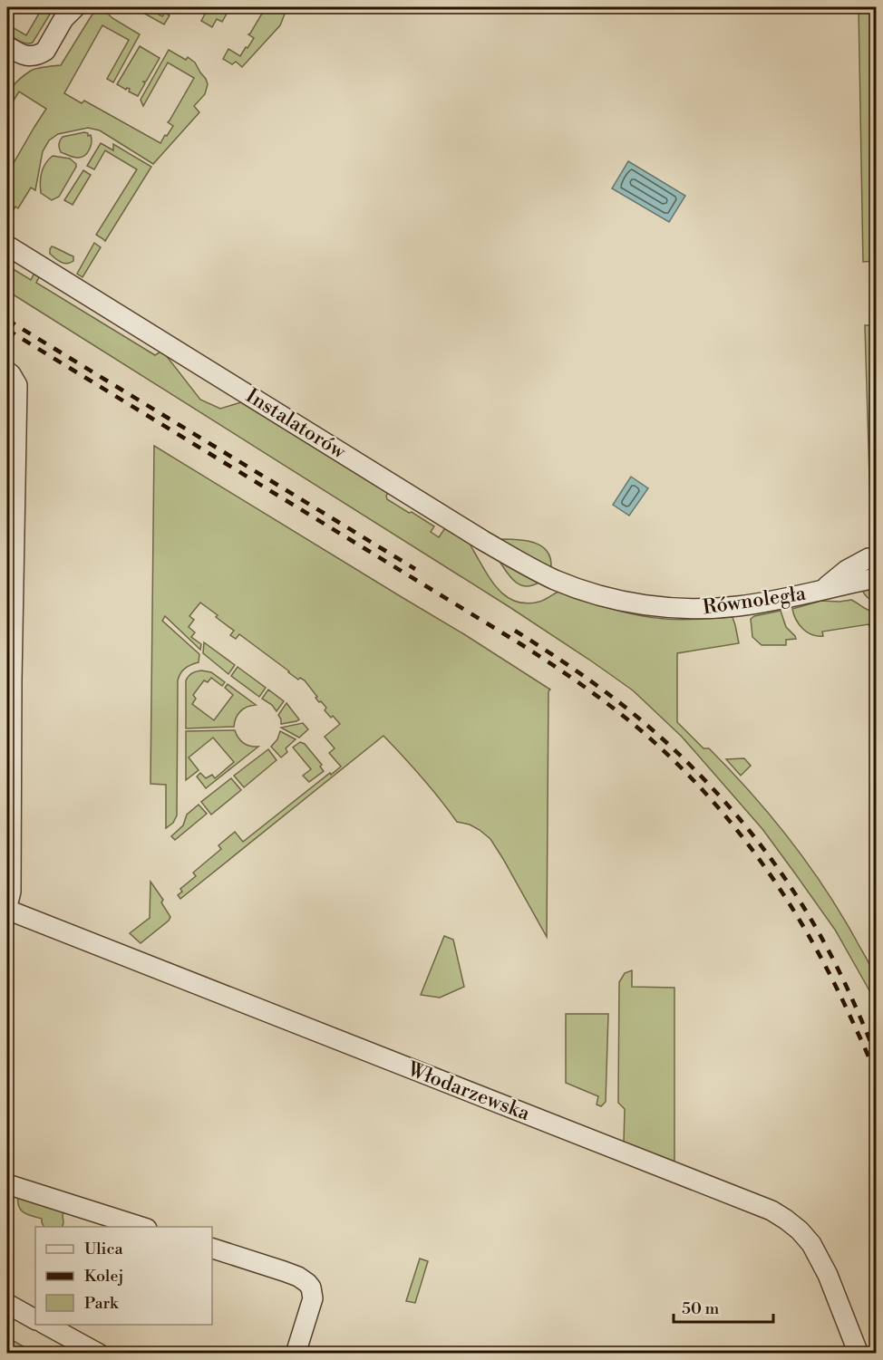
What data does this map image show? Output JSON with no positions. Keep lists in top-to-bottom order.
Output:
{
  "streets": {
    "street": ["Instalatorów", "Równoległa", "Włodarzewska"]
  },
  "crossings": [
    ["Instalatorów", "Równoległa"]
  ],
  "legend": ["Ulica", "Kolej", "Park"],
  "scale_bar": "50 m"
}
